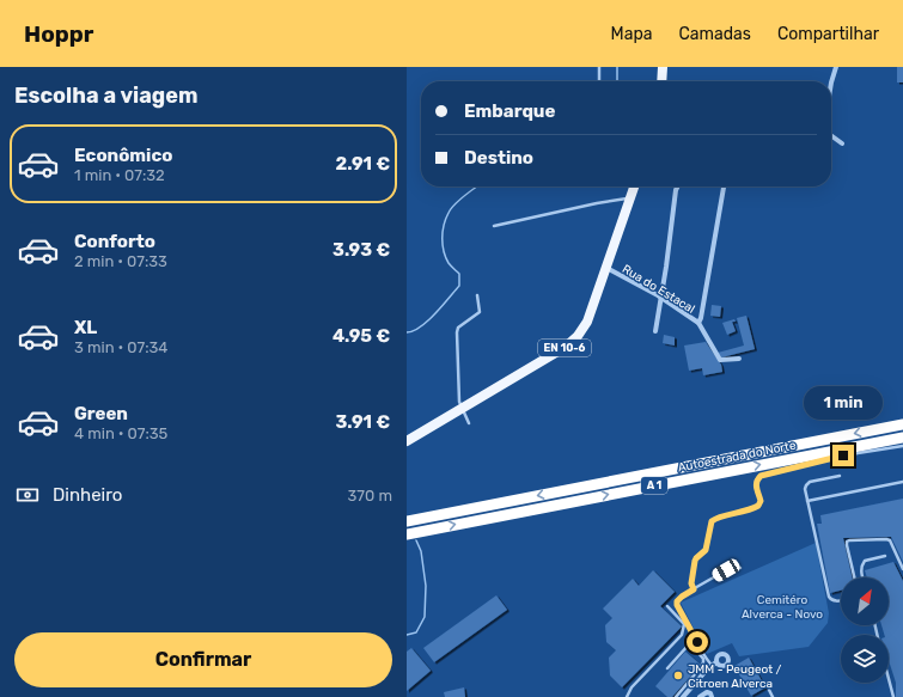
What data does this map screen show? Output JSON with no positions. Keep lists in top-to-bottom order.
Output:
{
  "streets": {
    "highway": ["Autoestrada do Norte", "A 1"],
    "main road": ["EN 10-6"],
    "street": ["Rua do Estacal"]
  },
  "crossings": [
    ["Rua do Estacal", "EN 10-6"]
  ],
  "parks": ["Cemitéro Alverca - Novo"],
  "places": ["JMM - Peugeot / Citroen Alverca"],
  "north": "top right",
  "page": {
    "header": "Hoppr",
    "nav": ["Mapa", "Camadas", "Compartilhar"],
    "heading": "Escolha a viagem",
    "banner": ["Embarque", "Destino"],
    "list": [
      {
        "name": "Econômico",
        "note": "1 min · 07:32",
        "value": "2.91 €"
      },
      {
        "name": "Conforto",
        "note": "2 min · 07:33",
        "value": "3.93 €"
      },
      {
        "name": "XL",
        "note": "3 min · 07:34",
        "value": "4.95 €"
      },
      {
        "name": "Green",
        "note": "4 min · 07:35",
        "value": "3.91 €"
      }
    ],
    "bubble": "1 min",
    "pay": ["Dinheiro", "370 m"],
    "buttons": "Confirmar"
  }
}
